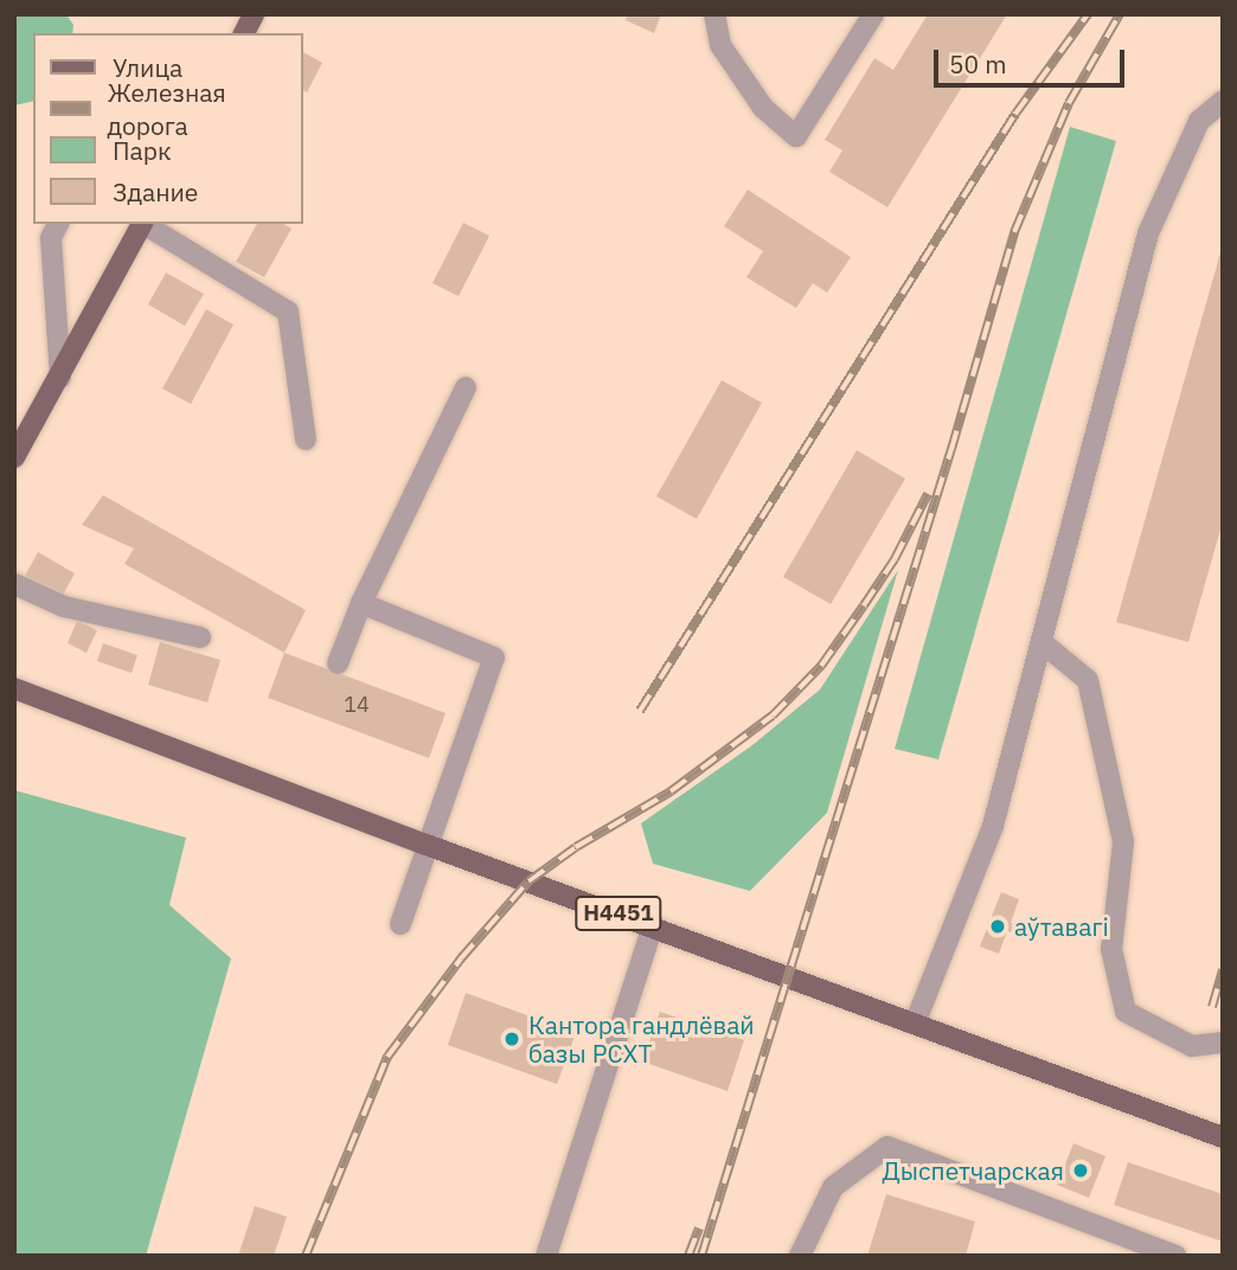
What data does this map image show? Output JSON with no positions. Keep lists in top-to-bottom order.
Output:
{
  "streets": {
    "main road": ["Н4451"]
  },
  "places": ["аўтавагі", "Кантора гандлёвай базы РСХТ", "Дыспетчарская"],
  "house_numbers": ["14"],
  "legend": [
    "Улица",
    "Железная дорога",
    "Парк",
    "Здание"
  ],
  "scale_bar": "50 m"
}
